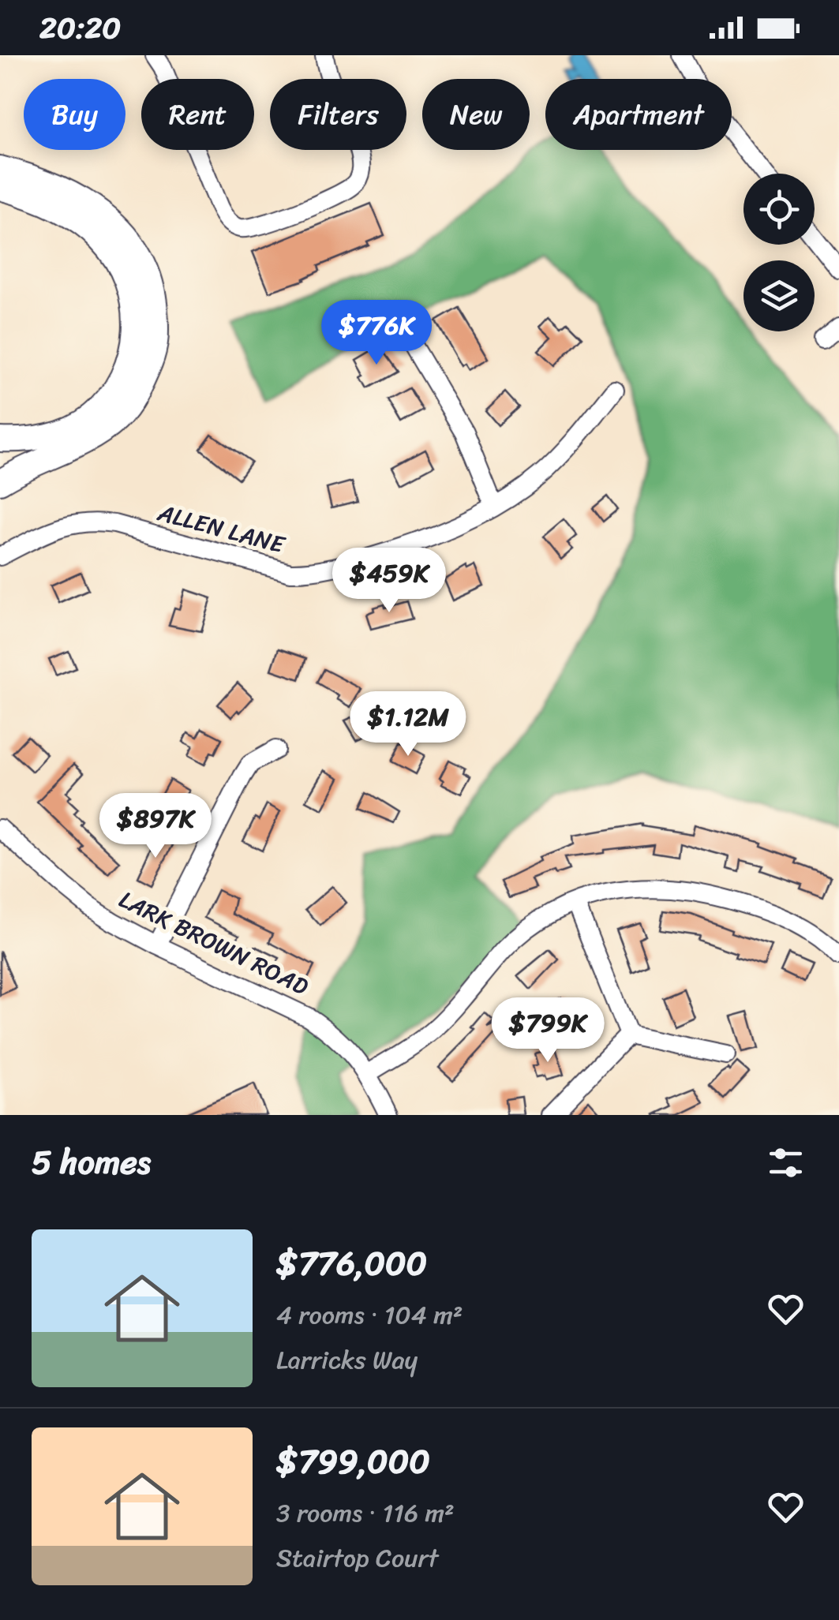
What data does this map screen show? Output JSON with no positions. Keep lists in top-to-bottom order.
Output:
{
  "streets": {
    "street": ["ALLEN LANE", "LARK BROWN ROAD"]
  },
  "page": {
    "status": "20:20",
    "chip": [
      "Buy",
      "Rent",
      "Filters",
      "New",
      "Apartment"
    ],
    "price": [
      "$776K",
      "$459K",
      "$1.12M",
      "$897K",
      "$799K"
    ],
    "heading": "5 homes",
    "list": [
      {
        "name": "$776,000",
        "note": "4 rooms · 104 m² · Larricks Way"
      },
      {
        "name": "$799,000",
        "note": "3 rooms · 116 m² · Stairtop Court"
      }
    ]
  }
}
